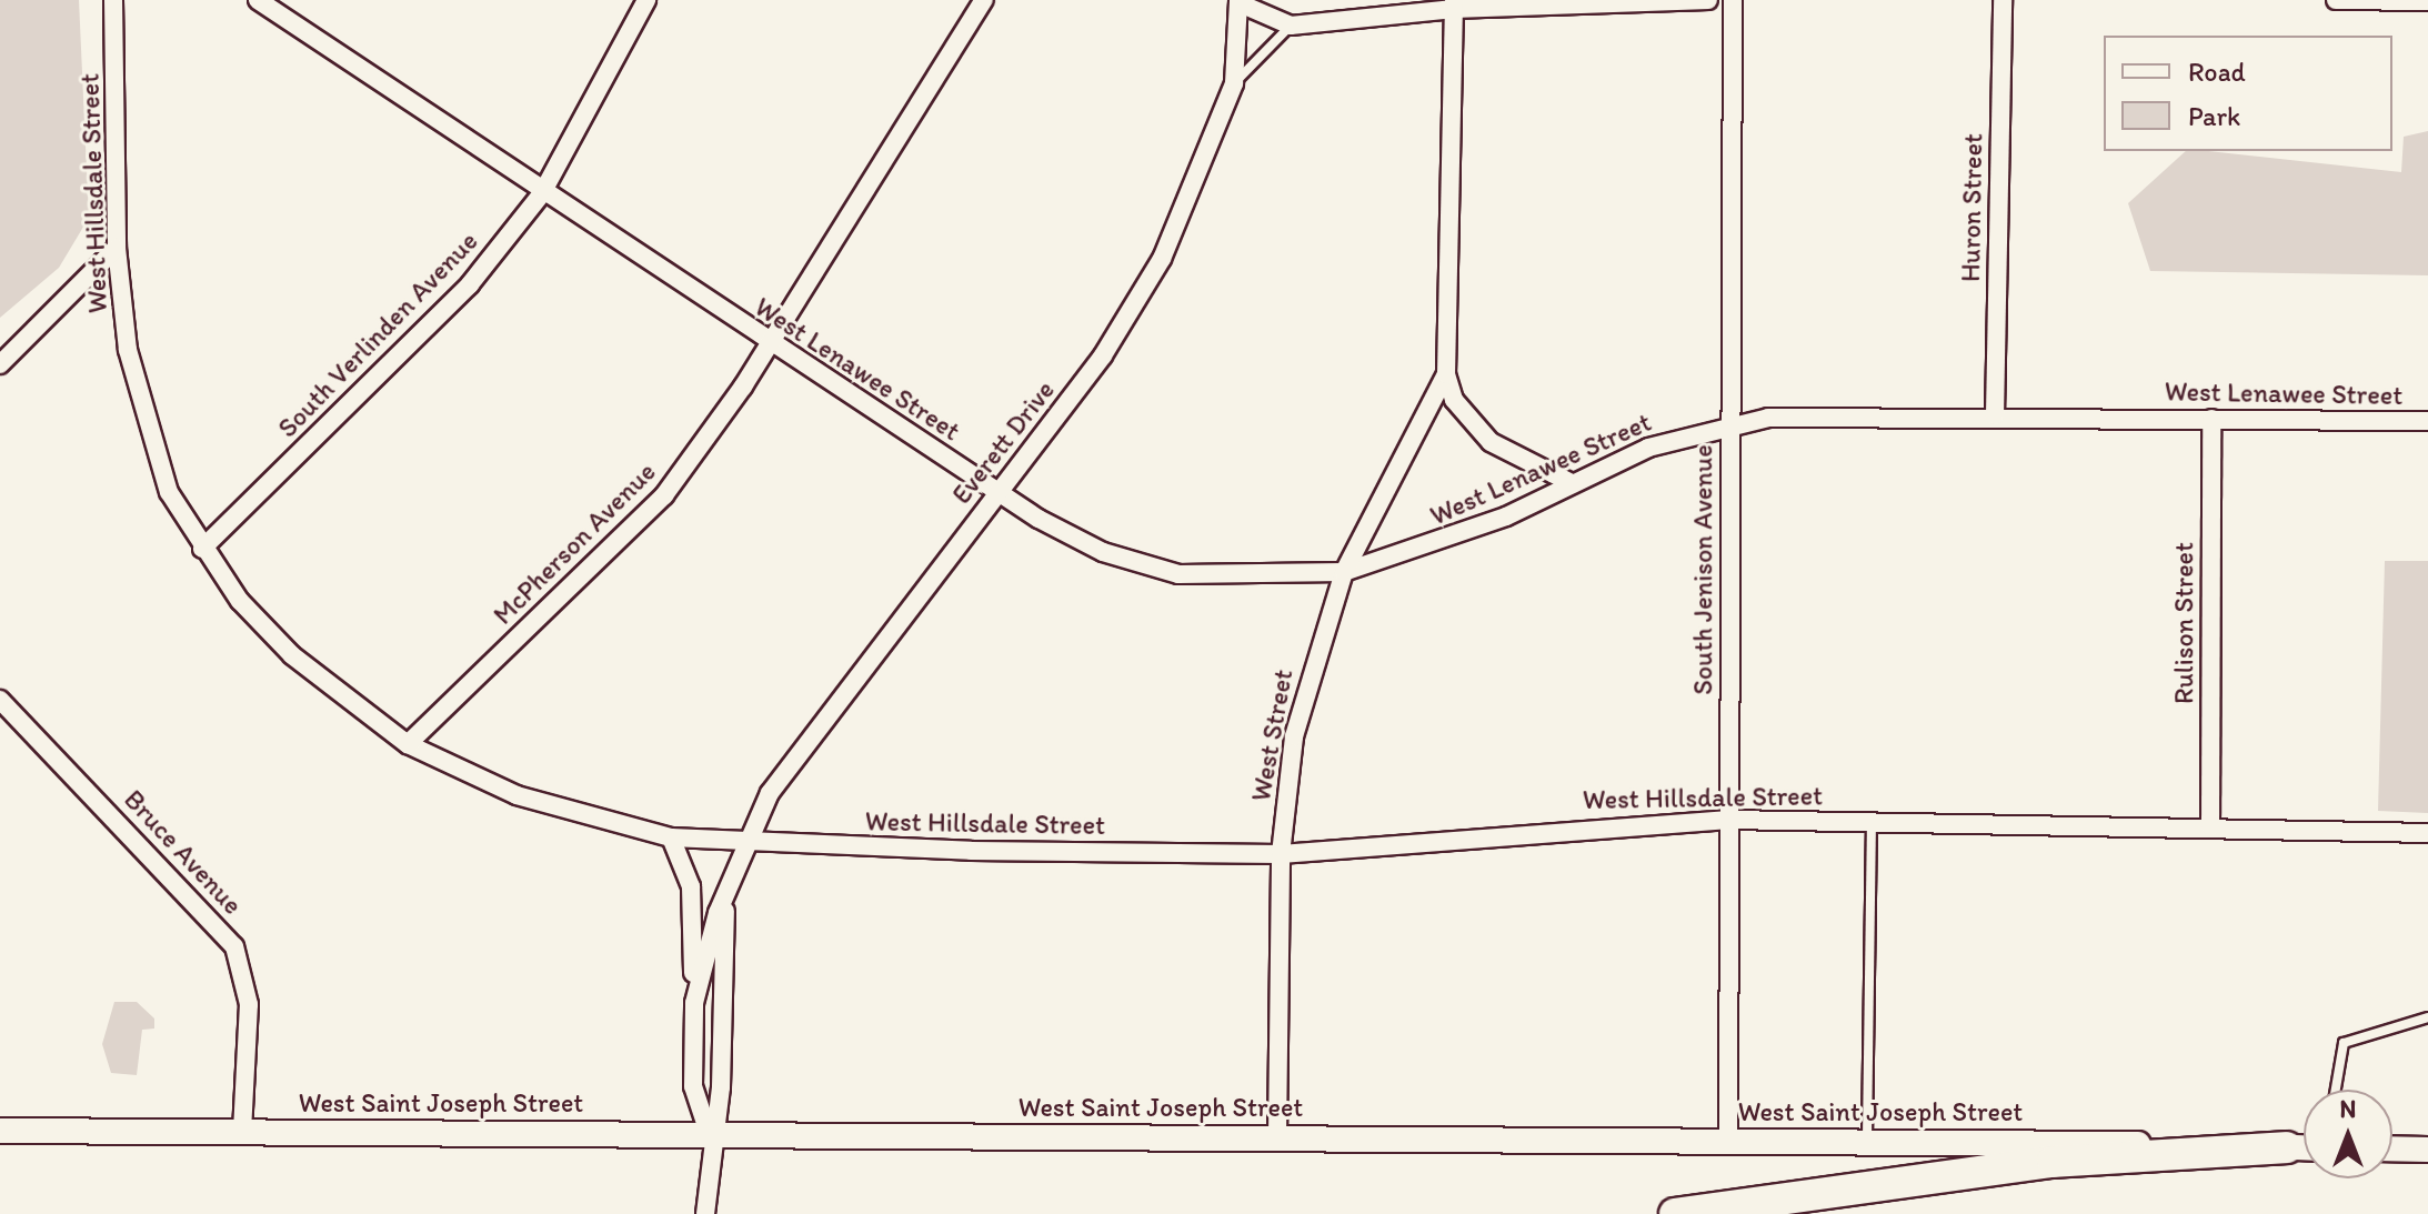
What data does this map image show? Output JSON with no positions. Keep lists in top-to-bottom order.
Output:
{
  "streets": {
    "main road": ["West Saint Joseph Street"],
    "street": [
      "West Hillsdale Street",
      "Huron Street",
      "South Verlinden Avenue",
      "West Lenawee Street",
      "Everett Drive",
      "McPherson Avenue",
      "South Jenison Avenue",
      "Rulison Street",
      "West Street",
      "Bruce Avenue"
    ]
  },
  "crossings": [
    ["West Hillsdale Street", "South Verlinden Avenue"],
    ["West Hillsdale Street", "Everett Drive"],
    ["West Hillsdale Street", "McPherson Avenue"],
    ["West Hillsdale Street", "South Jenison Avenue"],
    ["West Hillsdale Street", "Rulison Street"],
    ["West Hillsdale Street", "West Street"],
    ["Huron Street", "West Lenawee Street"],
    ["South Verlinden Avenue", "West Lenawee Street"],
    ["West Lenawee Street", "Everett Drive"],
    ["West Lenawee Street", "McPherson Avenue"],
    ["West Lenawee Street", "South Jenison Avenue"],
    ["West Lenawee Street", "Rulison Street"],
    ["West Lenawee Street", "West Street"],
    ["Everett Drive", "West Saint Joseph Street"],
    ["South Jenison Avenue", "West Saint Joseph Street"],
    ["West Street", "West Saint Joseph Street"],
    ["Bruce Avenue", "West Saint Joseph Street"]
  ],
  "legend": ["Road", "Park"],
  "north": "top"
}
